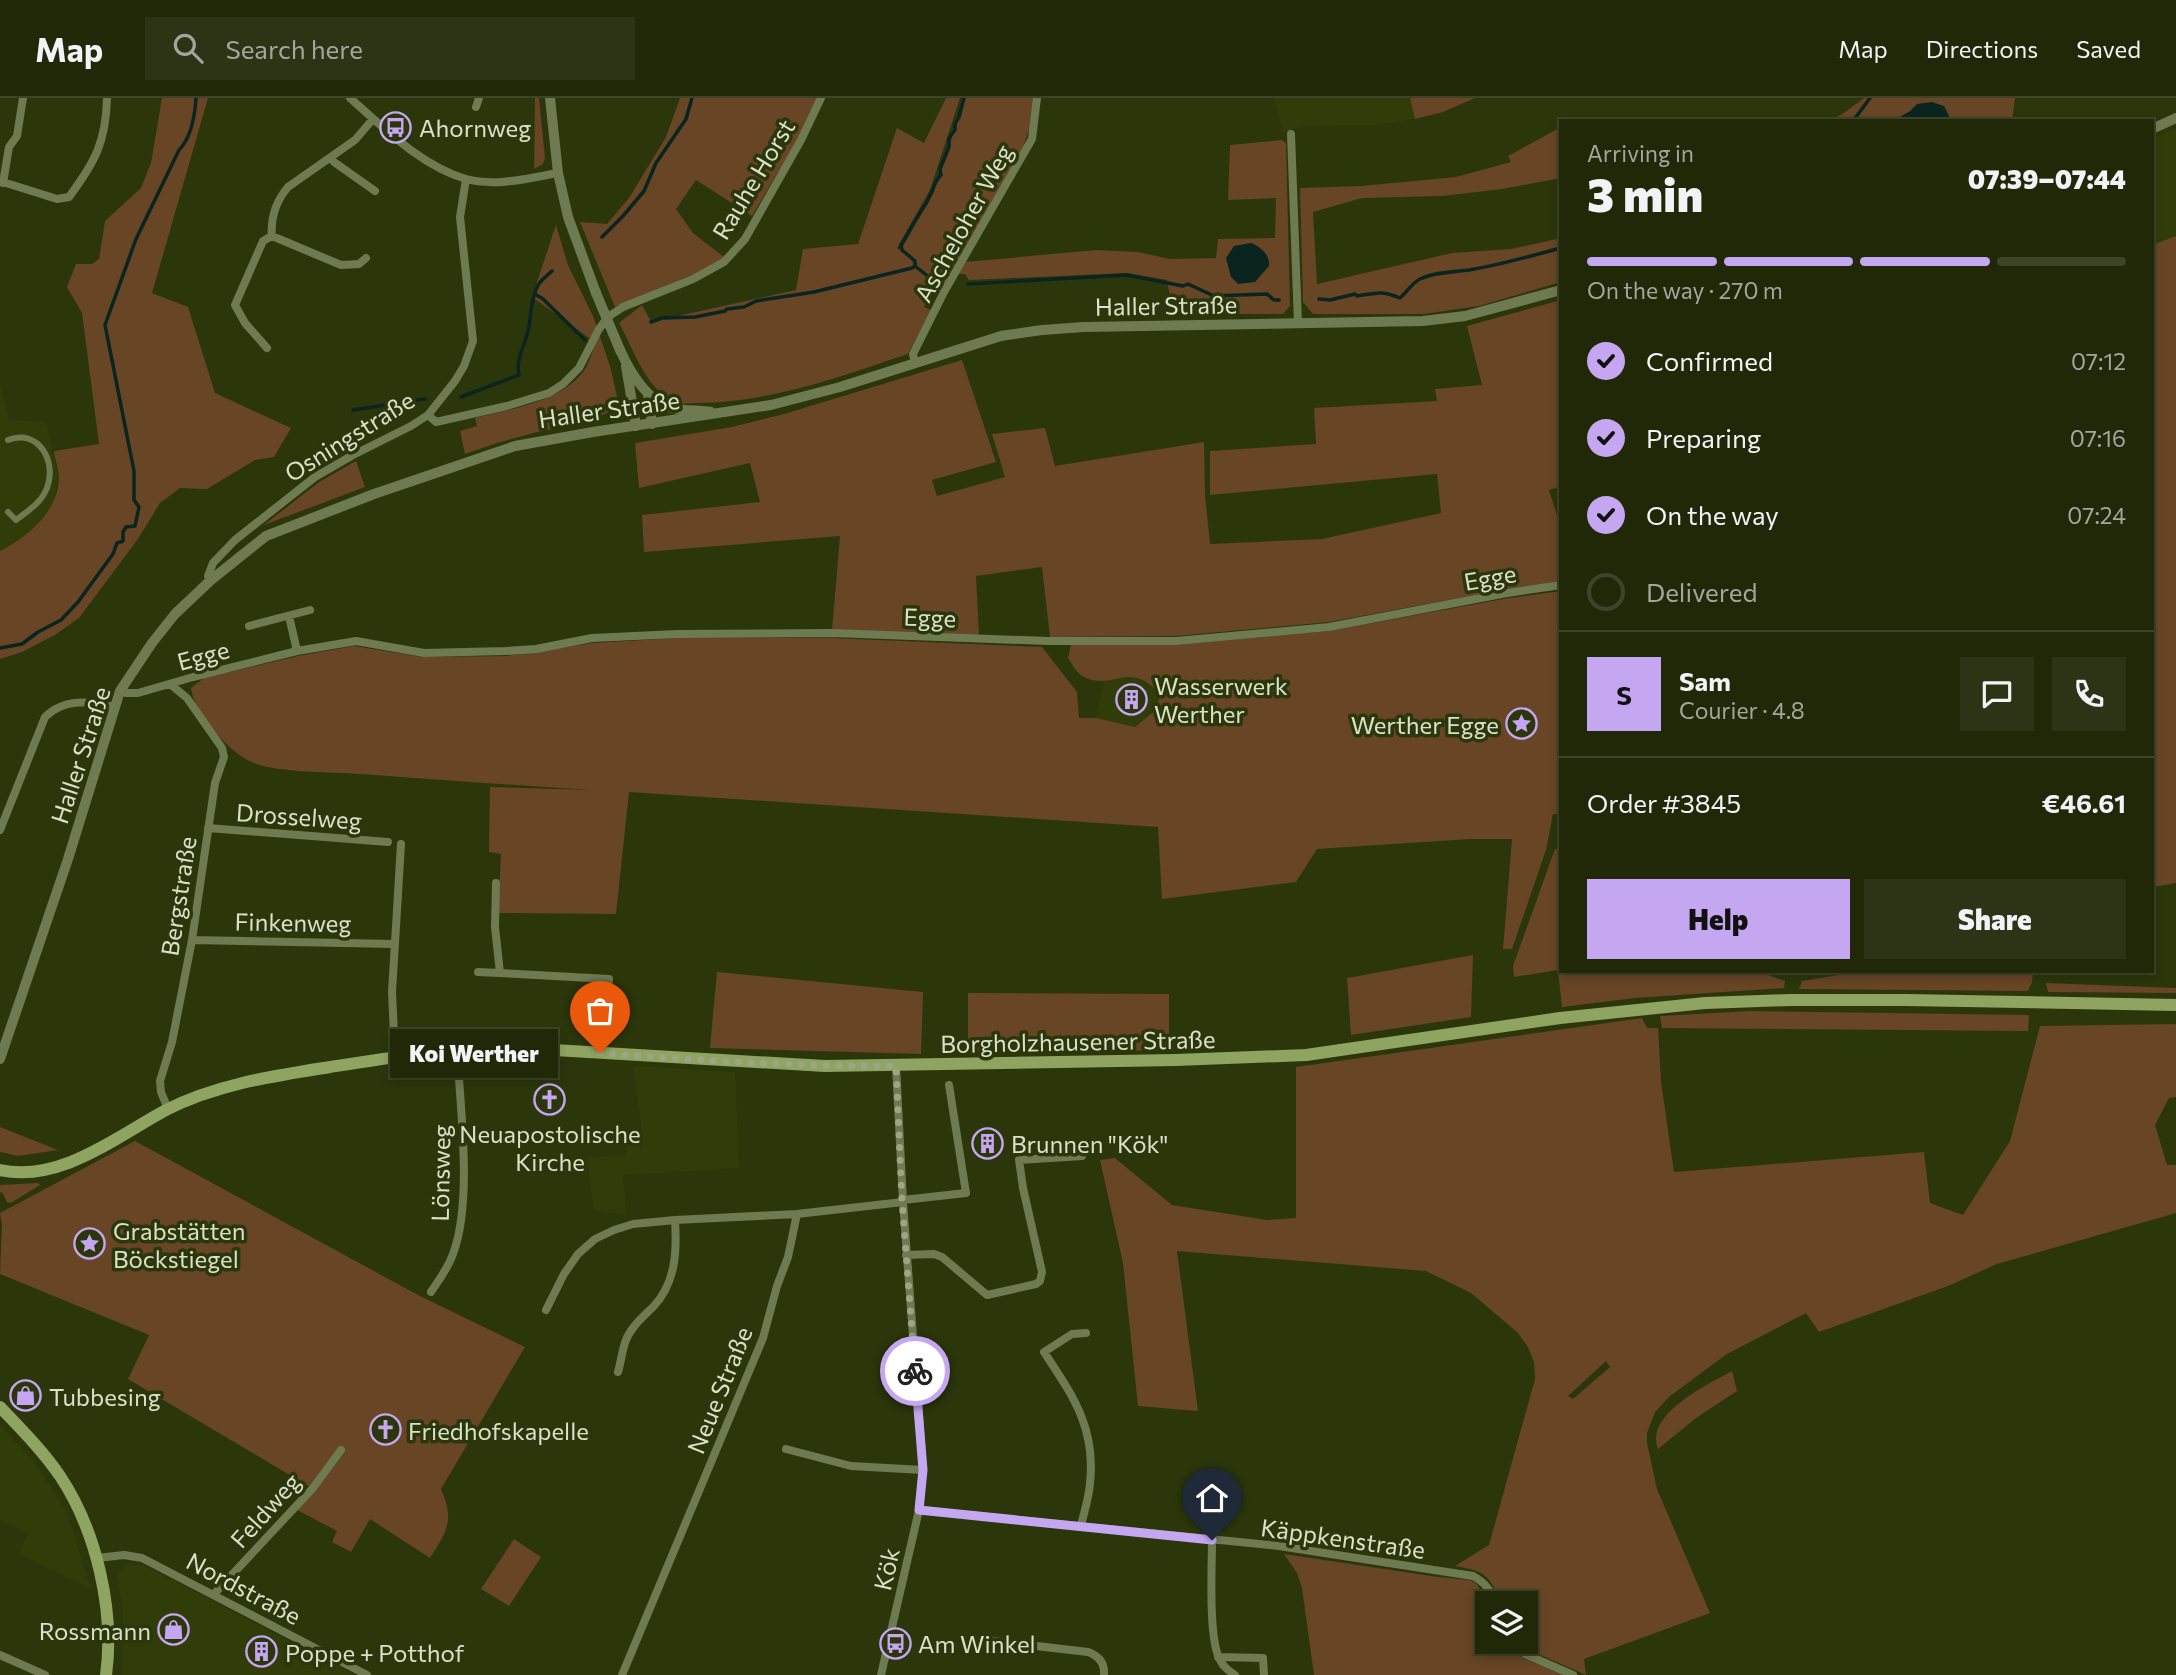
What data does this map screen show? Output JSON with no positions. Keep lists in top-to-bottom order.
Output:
{
  "streets": {
    "main road": ["Borgholzhausener Straße"],
    "street": [
      "Rauhe Horst",
      "Ascheloher Weg",
      "Haller Straße",
      "Osningstraße",
      "Egge",
      "Drosselweg",
      "Bergstraße",
      "Finkenweg",
      "Lönsweg",
      "Neue Straße",
      "Feldweg",
      "Käppkenstraße",
      "Kök",
      "Nordstraße"
    ]
  },
  "crossings": [
    ["Rauhe Horst", "Osningstraße"],
    ["Ascheloher Weg", "Haller Straße"],
    ["Haller Straße", "Osningstraße"],
    ["Haller Straße", "Egge"],
    ["Egge", "Bergstraße"],
    ["Drosselweg", "Bergstraße"],
    ["Bergstraße", "Finkenweg"],
    ["Bergstraße", "Borgholzhausener Straße"],
    ["Borgholzhausener Straße", "Lönsweg"],
    ["Borgholzhausener Straße", "Kök"],
    ["Feldweg", "Nordstraße"],
    ["Käppkenstraße", "Kök"]
  ],
  "places": {
    "bus stop": ["Ahornweg", "Am Winkel"],
    "building": ["Wasserwerk Werther", "Brunnen \"Kök\"", "Poppe + Potthof"],
    "place": ["Werther Egge", "Grabstätten Böckstiegel"],
    "other": ["Koi Werther"],
    "church": ["Neuapostolische Kirche", "Friedhofskapelle"],
    "shop": ["Tubbesing", "Rossmann"]
  },
  "page": {
    "header": "Map",
    "search": "Search here",
    "nav": ["Map", "Directions", "Saved"],
    "heading": ["3 min", "Arriving in", "07:39–07:44"],
    "panel": [
      "Sam",
      "Courier · 4.8",
      "Order #3845",
      "€46.61"
    ],
    "bar": "On the way · 270 m",
    "list": [
      ["Confirmed", "07:12"],
      ["Preparing", "07:16"],
      ["On the way", "07:24"],
      "Delivered"
    ],
    "round": "S",
    "buttons": ["Help", "Share"],
    "bubble": "Koi Werther"
  }
}
